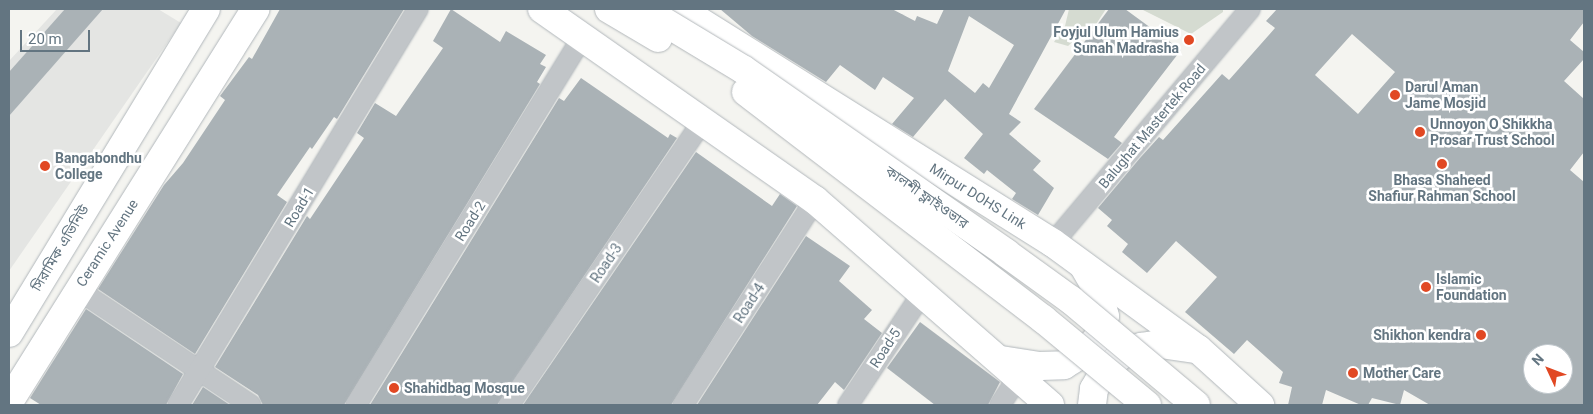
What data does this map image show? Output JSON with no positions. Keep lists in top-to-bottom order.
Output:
{
  "streets": {
    "main road": [
      "Mirpur DOHS Link",
      "কালশী ফ্লাইওভার",
      "Ceramic Avenue",
      "সিরামিক এভিনিউ"
    ],
    "street": [
      "Balughat Mastertek Road",
      "Road-1",
      "Road-2",
      "Road-3",
      "Road-4",
      "Road-5"
    ]
  },
  "crossings": [
    ["Balughat Mastertek Road", "Mirpur DOHS Link"]
  ],
  "places": [
    "Foyjul Ulum Hamius Sunah Madrasha",
    "Darul Aman Jame Mosjid",
    "Unnoyon O Shikkha Prosar Trust School",
    "Bhasa Shaheed Shafiur Rahman School",
    "Bangabondhu College",
    "Islamic Foundation",
    "Shikhon kendra",
    "Mother Care",
    "Shahidbag Mosque"
  ],
  "scale_bar": "20 m",
  "north": "top left"
}
